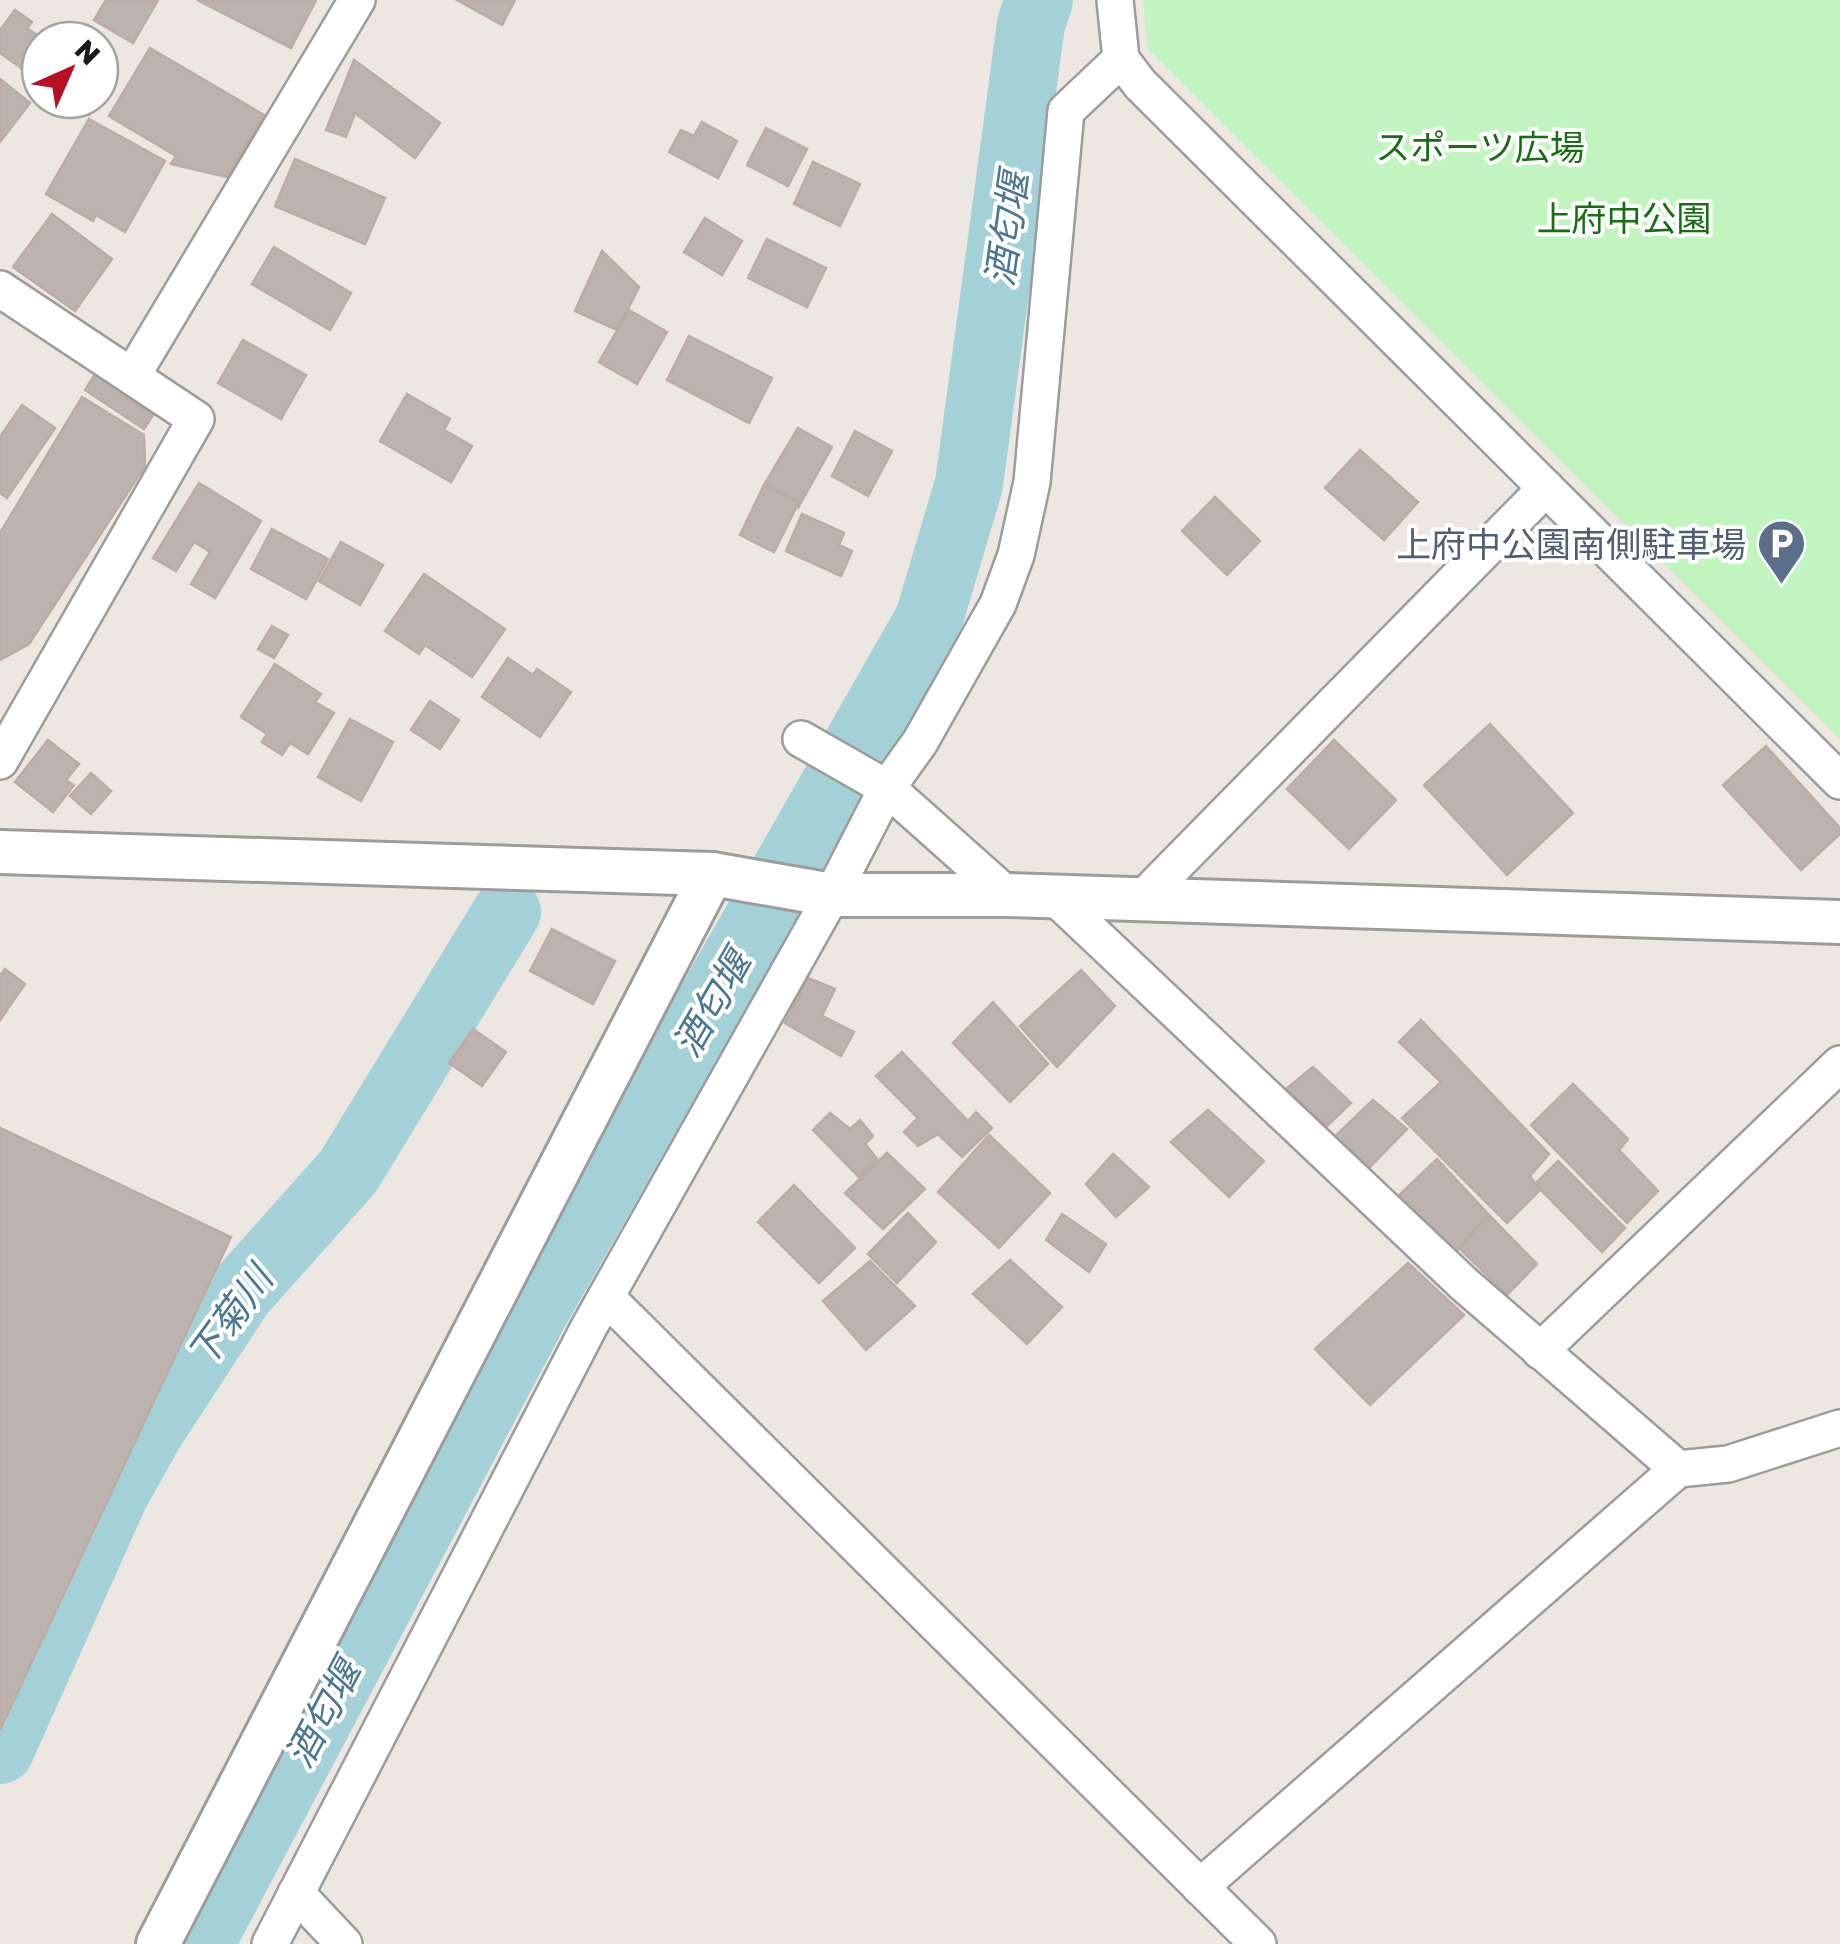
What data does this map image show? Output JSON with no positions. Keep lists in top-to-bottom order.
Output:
{
  "water": ["酒匂堰", "下菊川"],
  "parks": ["スポーツ広場", "上府中公園"],
  "places": {
    "parking": ["上府中公園南側駐車場"]
  },
  "north": "top right"
}
